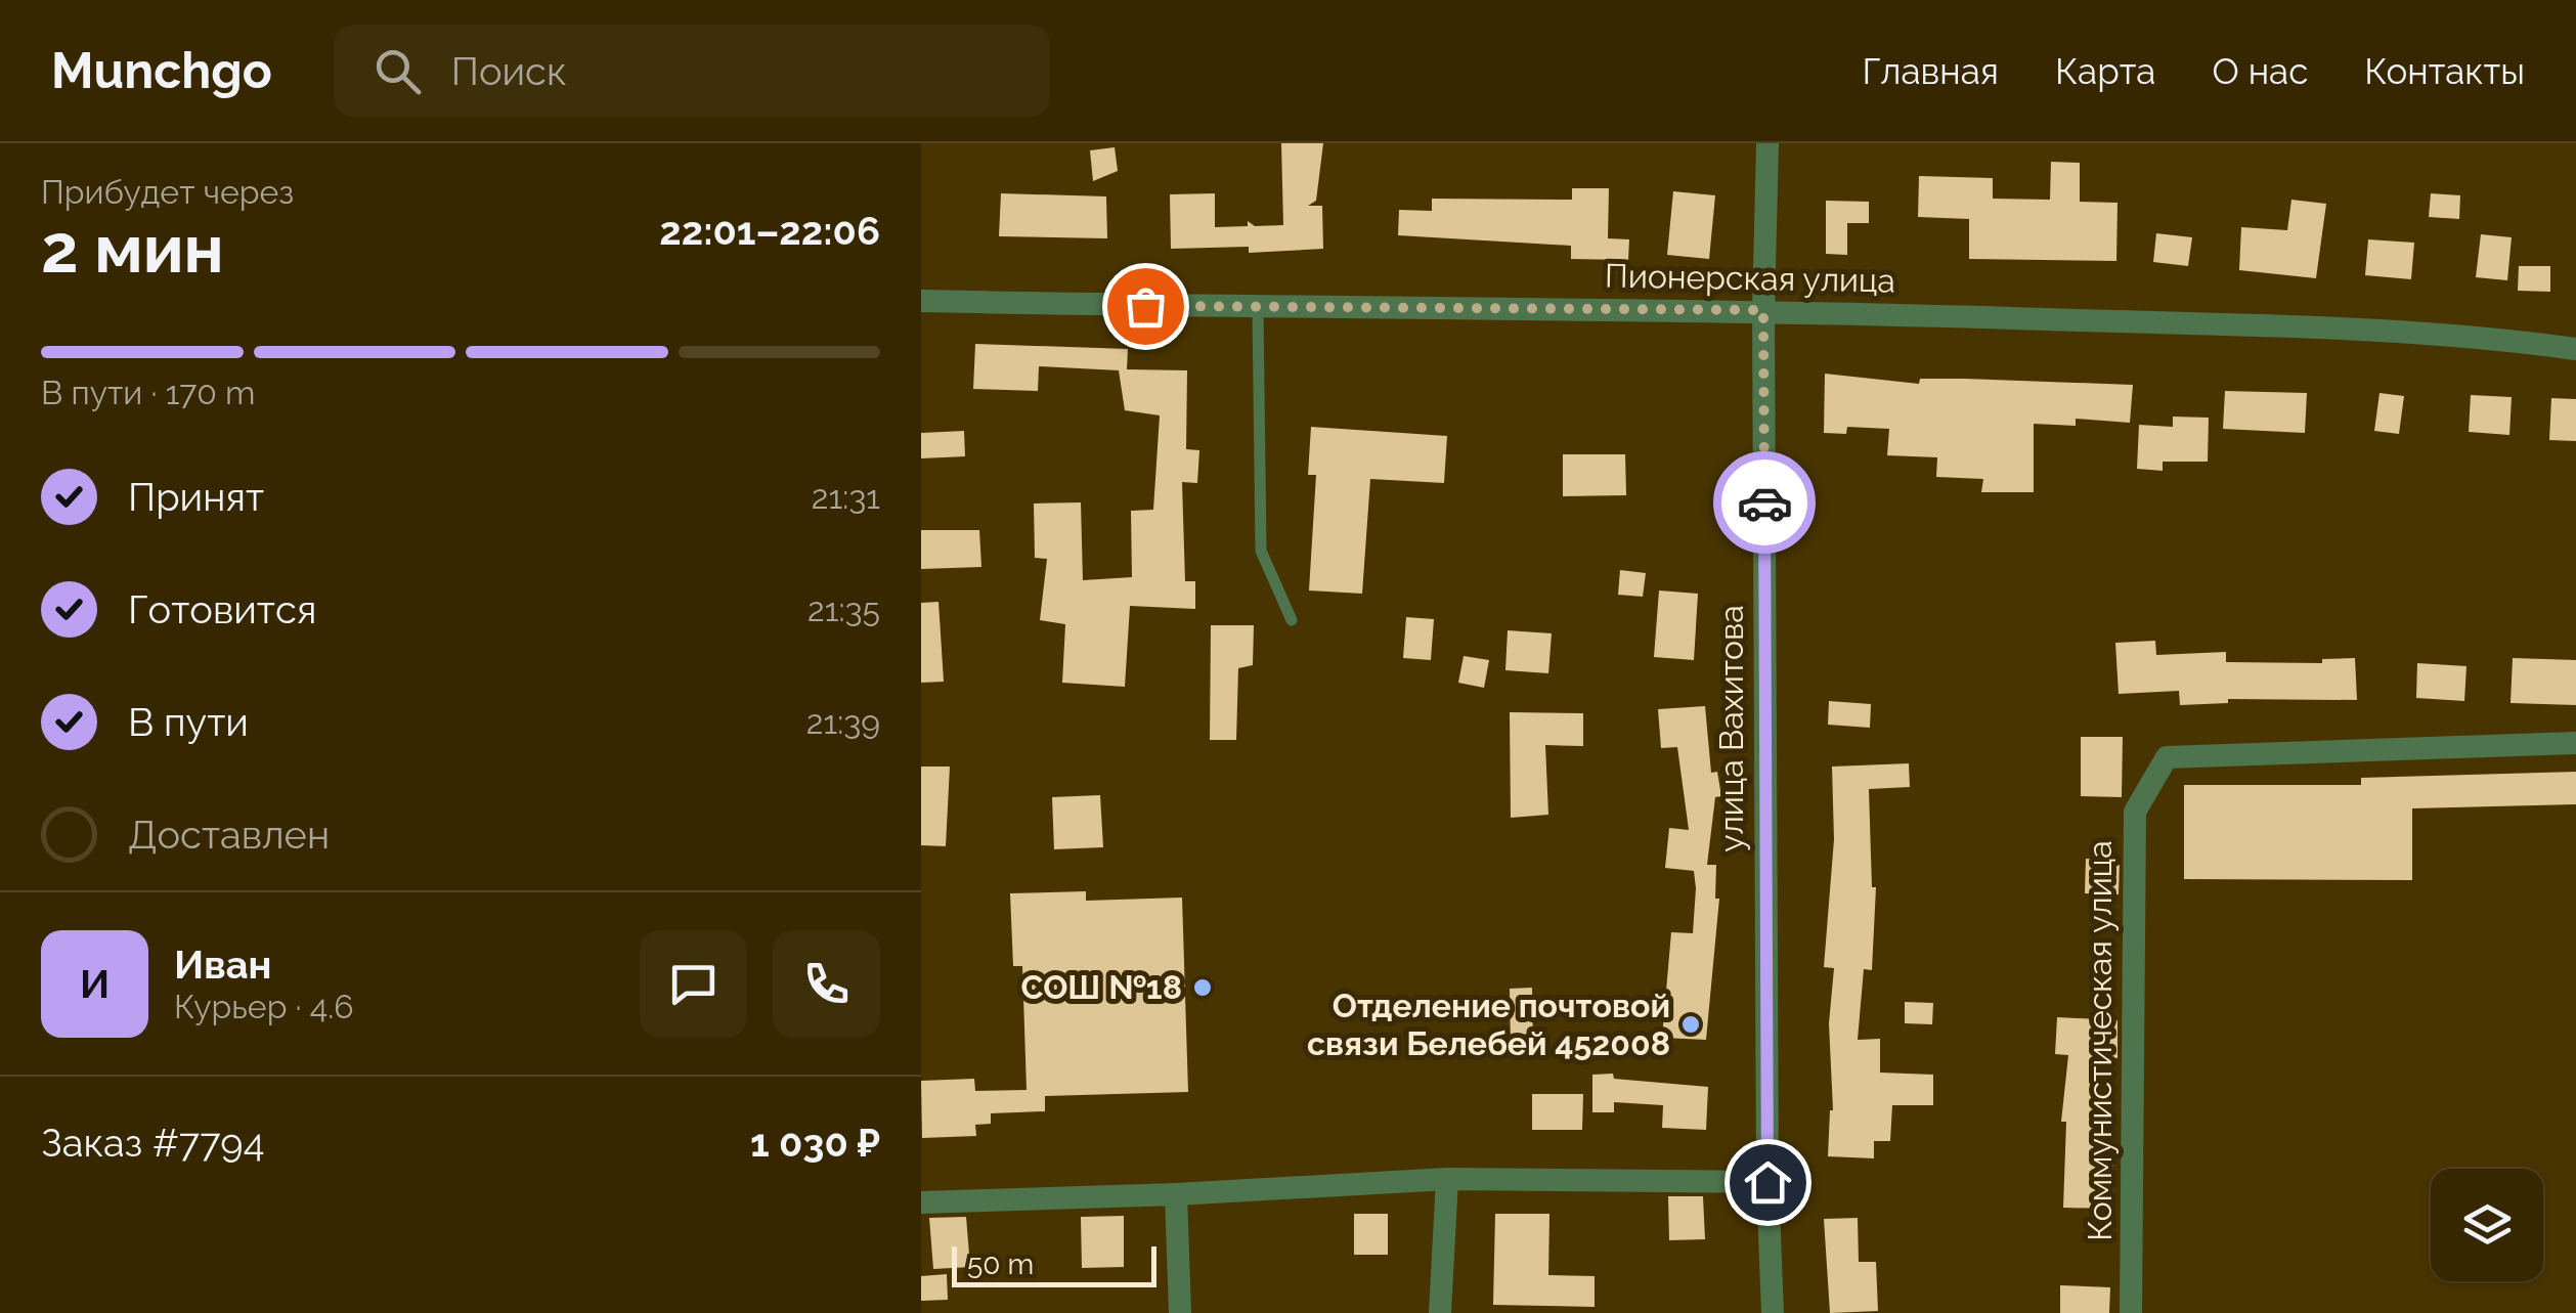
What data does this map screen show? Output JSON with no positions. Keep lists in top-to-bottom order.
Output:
{
  "streets": {
    "street": ["Пионерская улица", "улица Вахитова", "Коммунистическая улица"]
  },
  "crossings": [
    ["Пионерская улица", "улица Вахитова"]
  ],
  "places": ["СОШ №18", "Отделение почтовой связи Белебей 452008"],
  "scale_bar": "50 m",
  "page": {
    "header": "Munchgo",
    "search": "Поиск",
    "nav": [
      "Главная",
      "Карта",
      "О нас",
      "Контакты"
    ],
    "heading": ["2 мин", "Прибудет через", "22:01–22:06"],
    "panel": [
      "Иван",
      "Курьер · 4.6",
      "Заказ #7794",
      "1 030 ₽"
    ],
    "bar": "В пути · 170 m",
    "list": [
      ["Принят", "21:31"],
      ["Готовится", "21:35"],
      ["В пути", "21:39"],
      "Доставлен"
    ],
    "round": "И",
    "scale": "50 m"
  }
}
